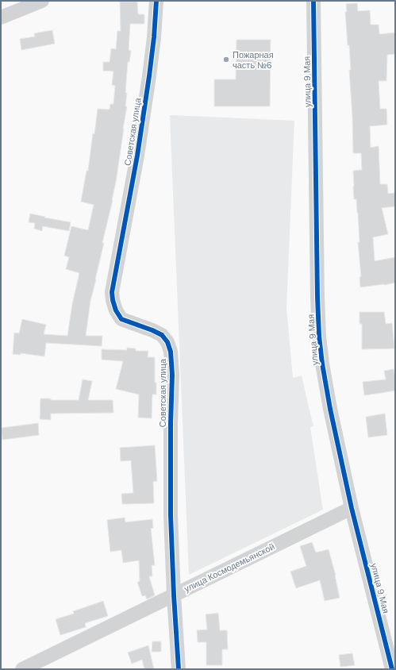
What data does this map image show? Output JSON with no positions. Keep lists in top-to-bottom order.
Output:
{
  "streets": {
    "street": ["улица 9 Мая", "Советская улица", "улица Космодемьянской"]
  },
  "crossings": [
    ["улица 9 Мая", "улица Космодемьянской"],
    ["Советская улица", "улица Космодемьянской"]
  ],
  "places": ["Пожарная часть №6"]
}
